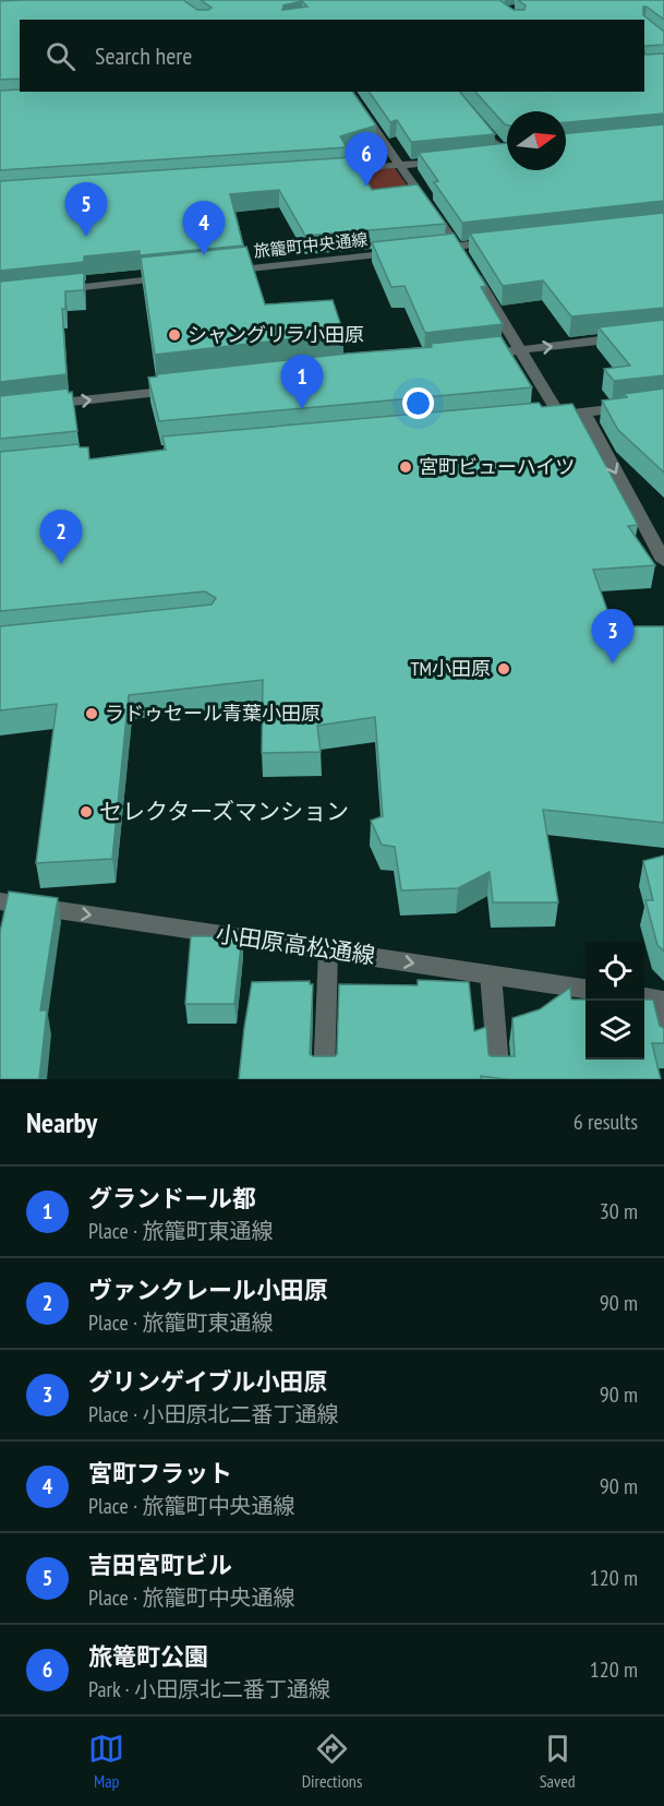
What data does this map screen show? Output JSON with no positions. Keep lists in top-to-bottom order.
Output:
{
  "streets": {
    "street": ["旅籠町中央通線", "小田原高松通線"]
  },
  "one_way": ["小田原高松通線"],
  "places": [
    "シャングリラ小田原",
    "宮町ビューハイツ",
    "TM小田原",
    "ラドゥセール青葉小田原",
    "セレクターズマンション"
  ],
  "north": "right",
  "page": {
    "search": "Search here",
    "pins": [
      "6",
      "5",
      "4",
      "1",
      "2",
      "3"
    ],
    "heading": ["Nearby", "6 results"],
    "list": [
      {
        "mark": "1",
        "name": "グランドール都",
        "note": "Place · 旅籠町東通線",
        "value": "30 m"
      },
      {
        "mark": "2",
        "name": "ヴァンクレール小田原",
        "note": "Place · 旅籠町東通線",
        "value": "90 m"
      },
      {
        "mark": "3",
        "name": "グリンゲイブル小田原",
        "note": "Place · 小田原北二番丁通線",
        "value": "90 m"
      },
      {
        "mark": "4",
        "name": "宮町フラット",
        "note": "Place · 旅籠町中央通線",
        "value": "90 m"
      },
      {
        "mark": "5",
        "name": "吉田宮町ビル",
        "note": "Place · 旅籠町中央通線",
        "value": "120 m"
      },
      {
        "mark": "6",
        "name": "旅篭町公園",
        "note": "Park · 小田原北二番丁通線",
        "value": "120 m"
      }
    ],
    "nav": ["Map", "Directions", "Saved"]
  }
}
